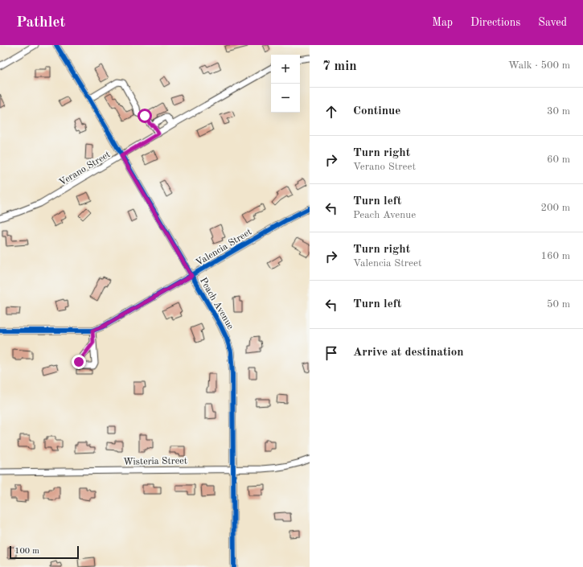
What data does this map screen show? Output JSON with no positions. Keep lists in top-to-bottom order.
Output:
{
  "streets": {
    "street": [
      "Verano Street",
      "Valencia Street",
      "Peach Avenue",
      "Wisteria Street"
    ]
  },
  "crossings": [
    ["Verano Street", "Peach Avenue"],
    ["Valencia Street", "Peach Avenue"],
    ["Peach Avenue", "Wisteria Street"]
  ],
  "scale_bar": "100 m",
  "page": {
    "header": "Pathlet",
    "nav": ["Map", "Directions", "Saved"],
    "heading": ["7 min", "Walk · 500 m"],
    "map_buttons": ["+", "−"],
    "list": [
      ["Continue", "30 m"],
      ["Turn right", "Verano Street", "60 m"],
      ["Turn left", "Peach Avenue", "200 m"],
      ["Turn right", "Valencia Street", "160 m"],
      ["Turn left", "50 m"],
      "Arrive at destination"
    ],
    "scale": "100 m"
  }
}
